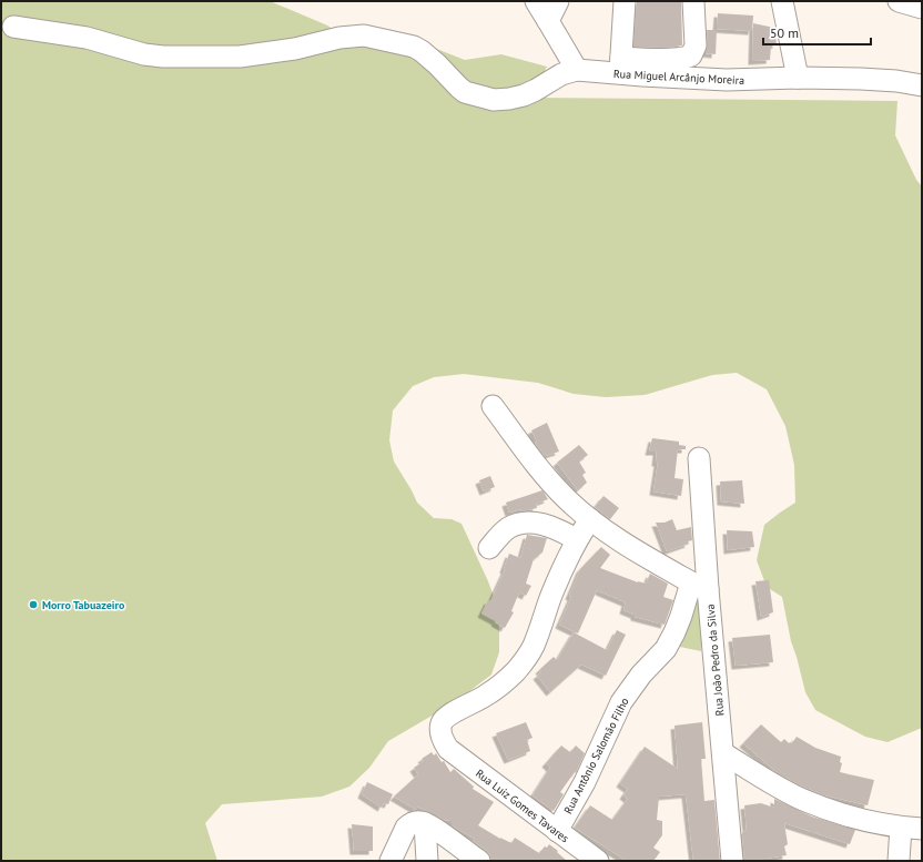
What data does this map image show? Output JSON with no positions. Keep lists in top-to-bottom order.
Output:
{
  "streets": {
    "street": [
      "Rua Miguel Arcânjo Moreira",
      "Rua João Pedro da Silva",
      "Rua Antônio Salomão Filho",
      "Rua Luiz Gomes Tavares"
    ]
  },
  "crossings": [
    ["Rua João Pedro da Silva", "Rua Antônio Salomão Filho"],
    ["Rua Antônio Salomão Filho", "Rua Luiz Gomes Tavares"]
  ],
  "places": ["Morro Tabuazeiro"],
  "scale_bar": "50 m"
}
